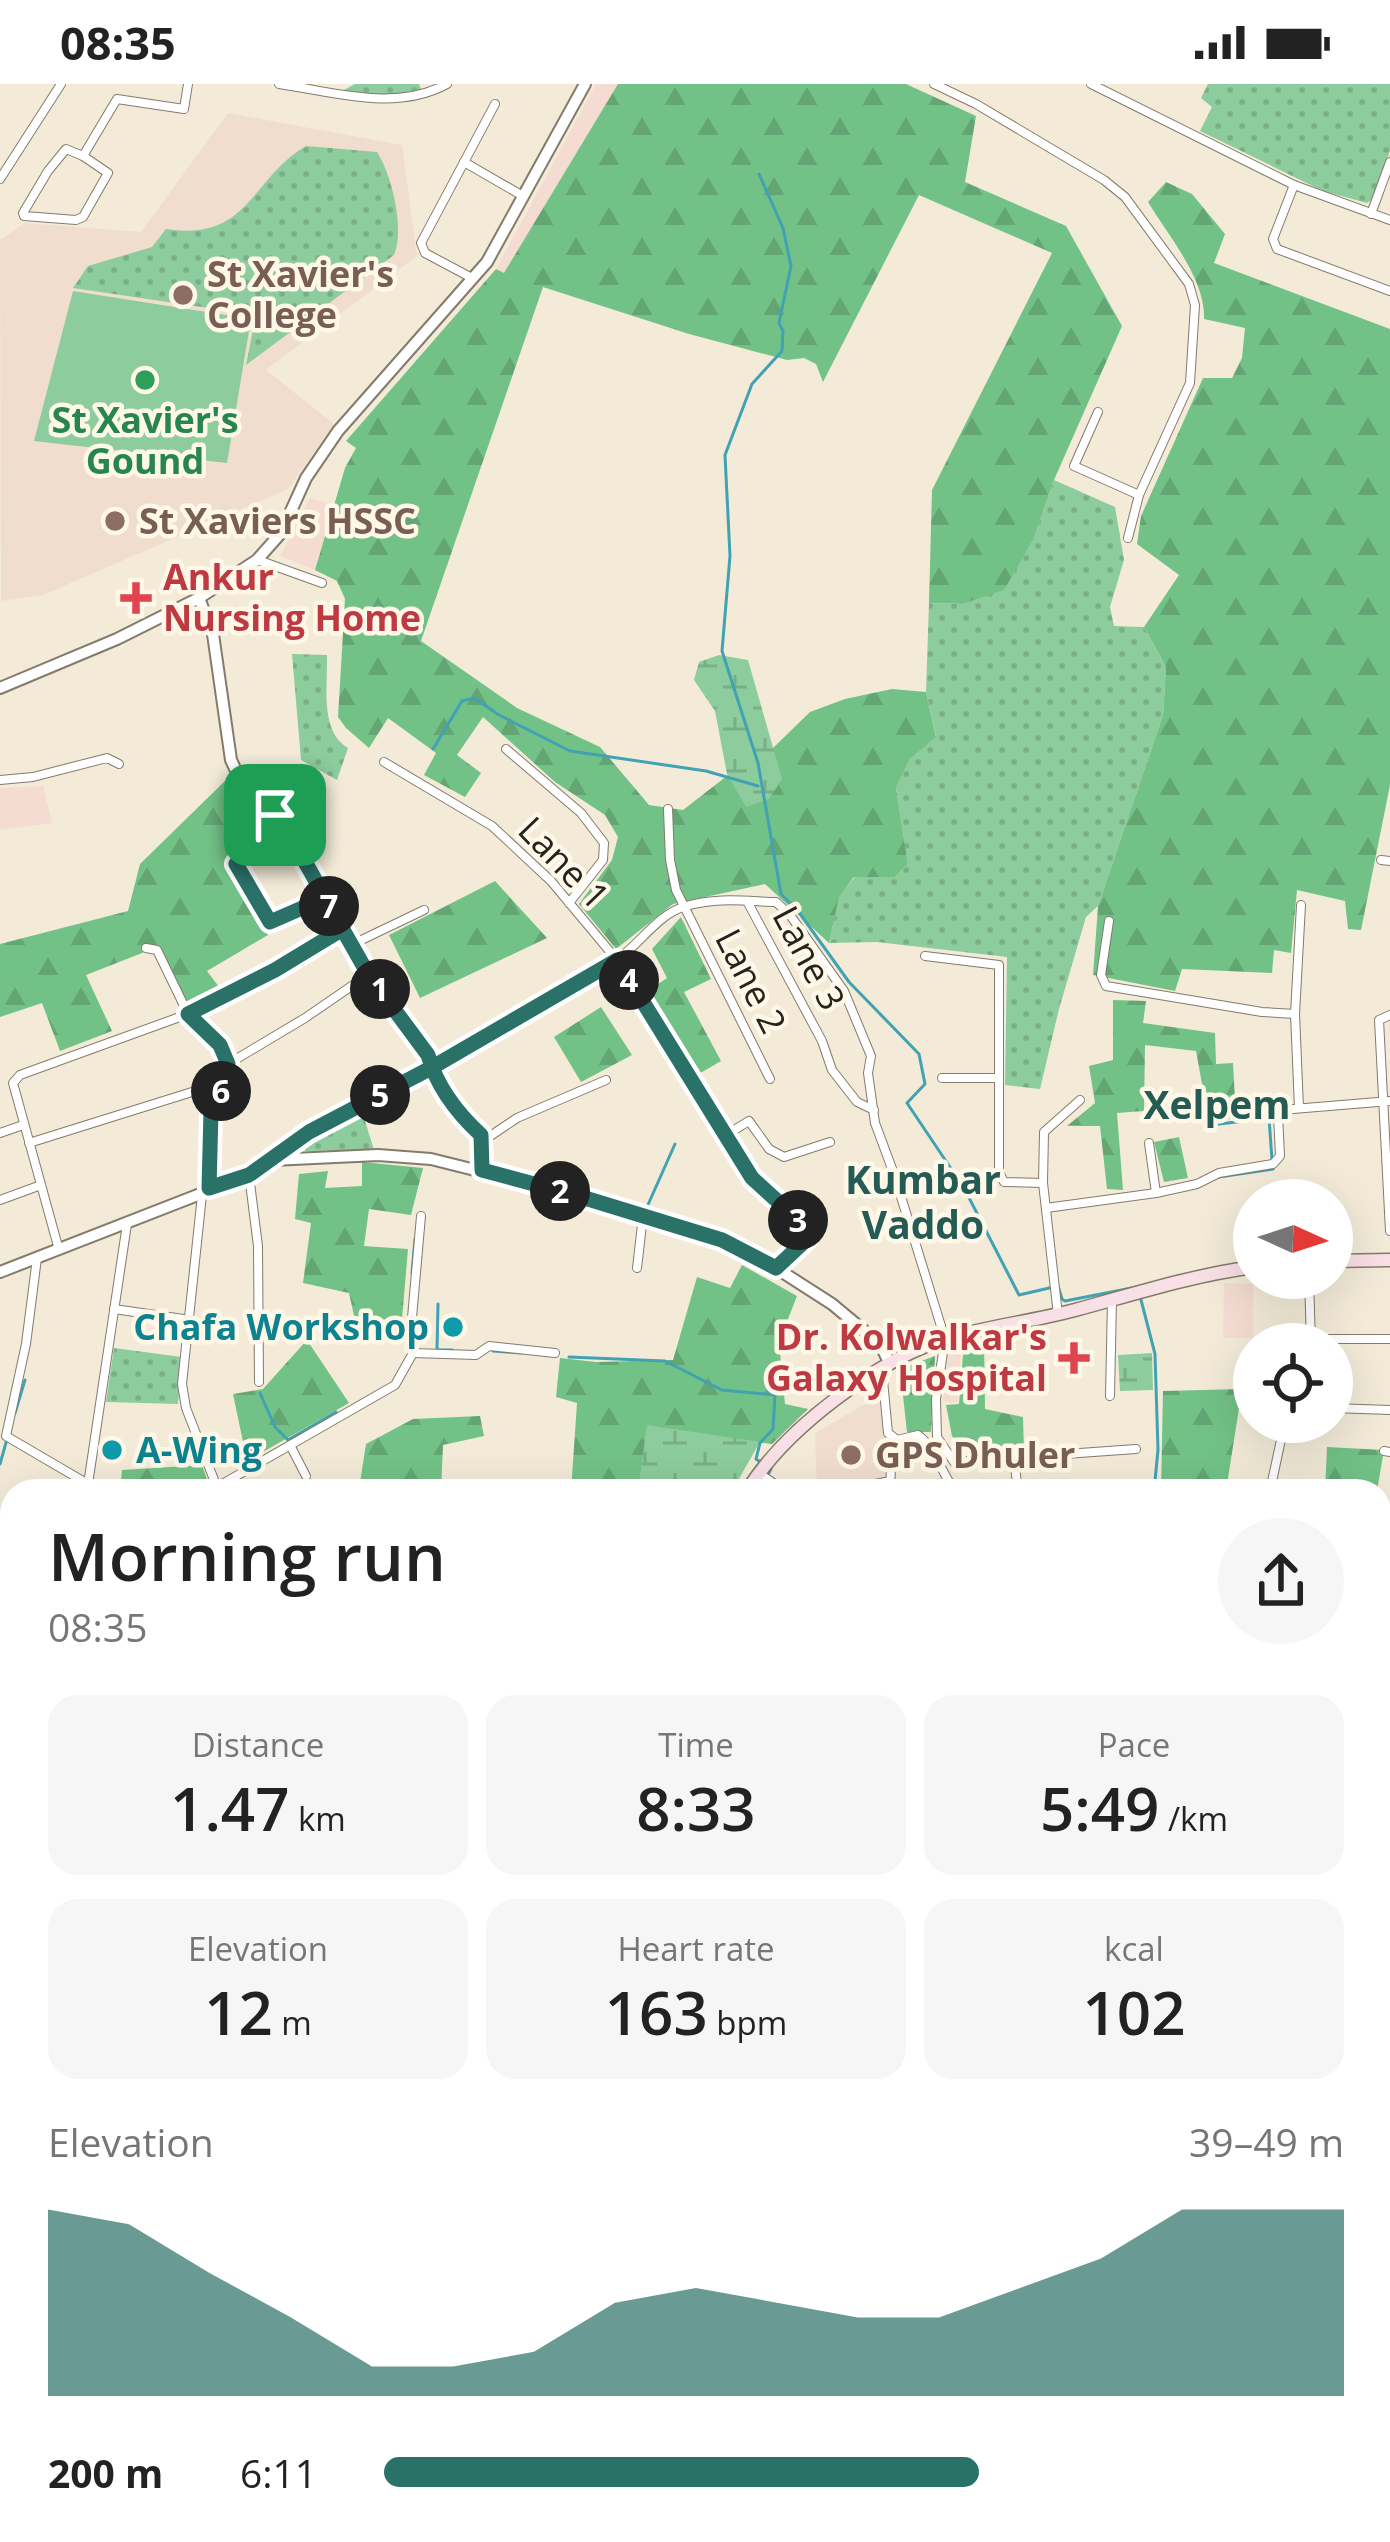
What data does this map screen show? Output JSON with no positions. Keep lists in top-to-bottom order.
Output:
{
  "streets": {
    "street": ["Lane 1", "Lane 3", "Lane 2"]
  },
  "districts": ["Xelpem", "Kumbar Vaddo"],
  "places": {
    "other": [
      "St Xavier's College",
      "St Xavier's Gound",
      "St Xaviers HSSC",
      "Chafa Workshop",
      "A-Wing",
      "GPS Dhuler"
    ],
    "health": ["Ankur Nursing Home", "Dr. Kolwalkar's Galaxy Hospital"]
  },
  "north": "right",
  "page": {
    "status": "08:35",
    "pins": [
      "7",
      "4",
      "1",
      "6",
      "5",
      "2",
      "3"
    ],
    "heading": ["Morning run", "08:35"],
    "stats": [
      ["Distance", "1.47 km"],
      ["Time", "8:33"],
      ["Pace", "5:49 /km"],
      ["Elevation", "12 m"],
      ["Heart rate", "163 bpm"],
      ["kcal", "102"]
    ],
    "chart": ["Elevation", "39–49 m"],
    "list": [
      {
        "name": "200 m",
        "note": "6:11"
      }
    ]
  }
}
